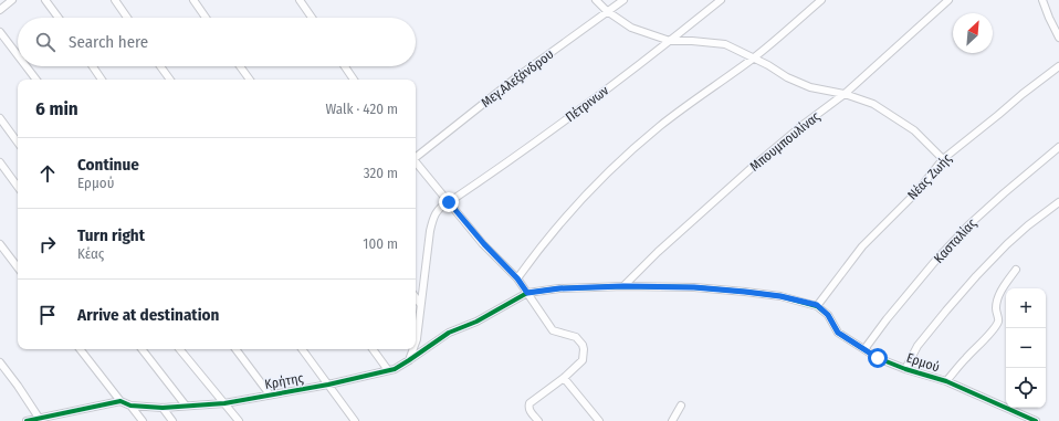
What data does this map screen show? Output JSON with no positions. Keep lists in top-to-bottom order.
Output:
{
  "streets": {
    "street": [
      "Μεγ.Αλεξάνδρου",
      "Πέτρινων",
      "Μπουμπουλίνας",
      "Νέας Ζωής",
      "Κασταλίας",
      "Ερμού",
      "Κρήτης"
    ]
  },
  "crossings": [
    ["Πέτρινων", "Κρήτης"],
    ["Νέας Ζωής", "Ερμού"],
    ["Κασταλίας", "Ερμού"]
  ],
  "north": "top right",
  "page": {
    "search": "Search here",
    "heading": ["6 min", "Walk · 420 m"],
    "list": [
      ["Continue", "Ερμού", "320 m"],
      ["Turn right", "Κέας", "100 m"],
      "Arrive at destination"
    ],
    "map_buttons": ["+", "−"]
  }
}
